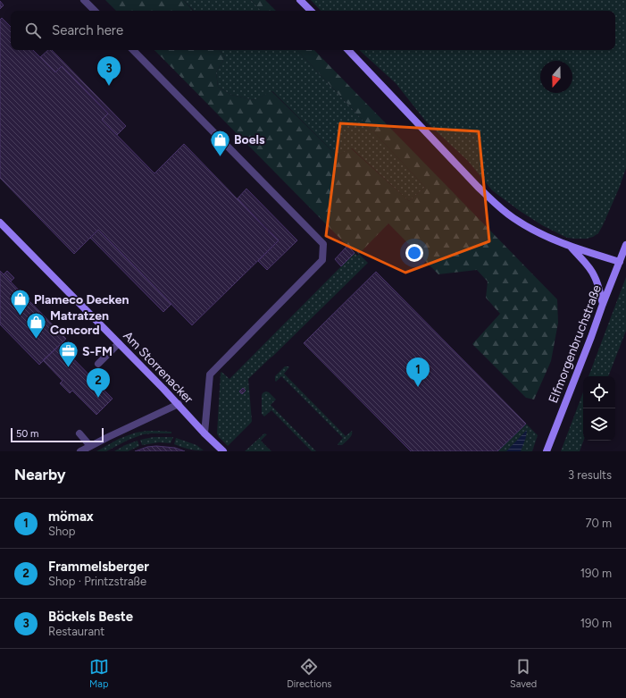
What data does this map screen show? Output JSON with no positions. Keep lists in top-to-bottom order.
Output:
{
  "streets": {
    "main road": ["Elfmorgenbruchstraße", "Am Storrenacker"]
  },
  "places": {
    "shop": ["Boels", "Plameco Decken", "Matratzen Concord"],
    "office": ["S-FM"]
  },
  "scale_bar": "50 m",
  "north": "bottom",
  "page": {
    "search": "Search here",
    "pins": ["3", "1", "2"],
    "scale": "50 m",
    "heading": ["Nearby", "3 results"],
    "list": [
      {
        "mark": "1",
        "name": "mömax",
        "note": "Shop",
        "value": "70 m"
      },
      {
        "mark": "2",
        "name": "Frammelsberger",
        "note": "Shop · Printzstraße",
        "value": "190 m"
      },
      {
        "mark": "3",
        "name": "Böckels Beste",
        "note": "Restaurant",
        "value": "190 m"
      }
    ],
    "nav": ["Map", "Directions", "Saved"]
  }
}
